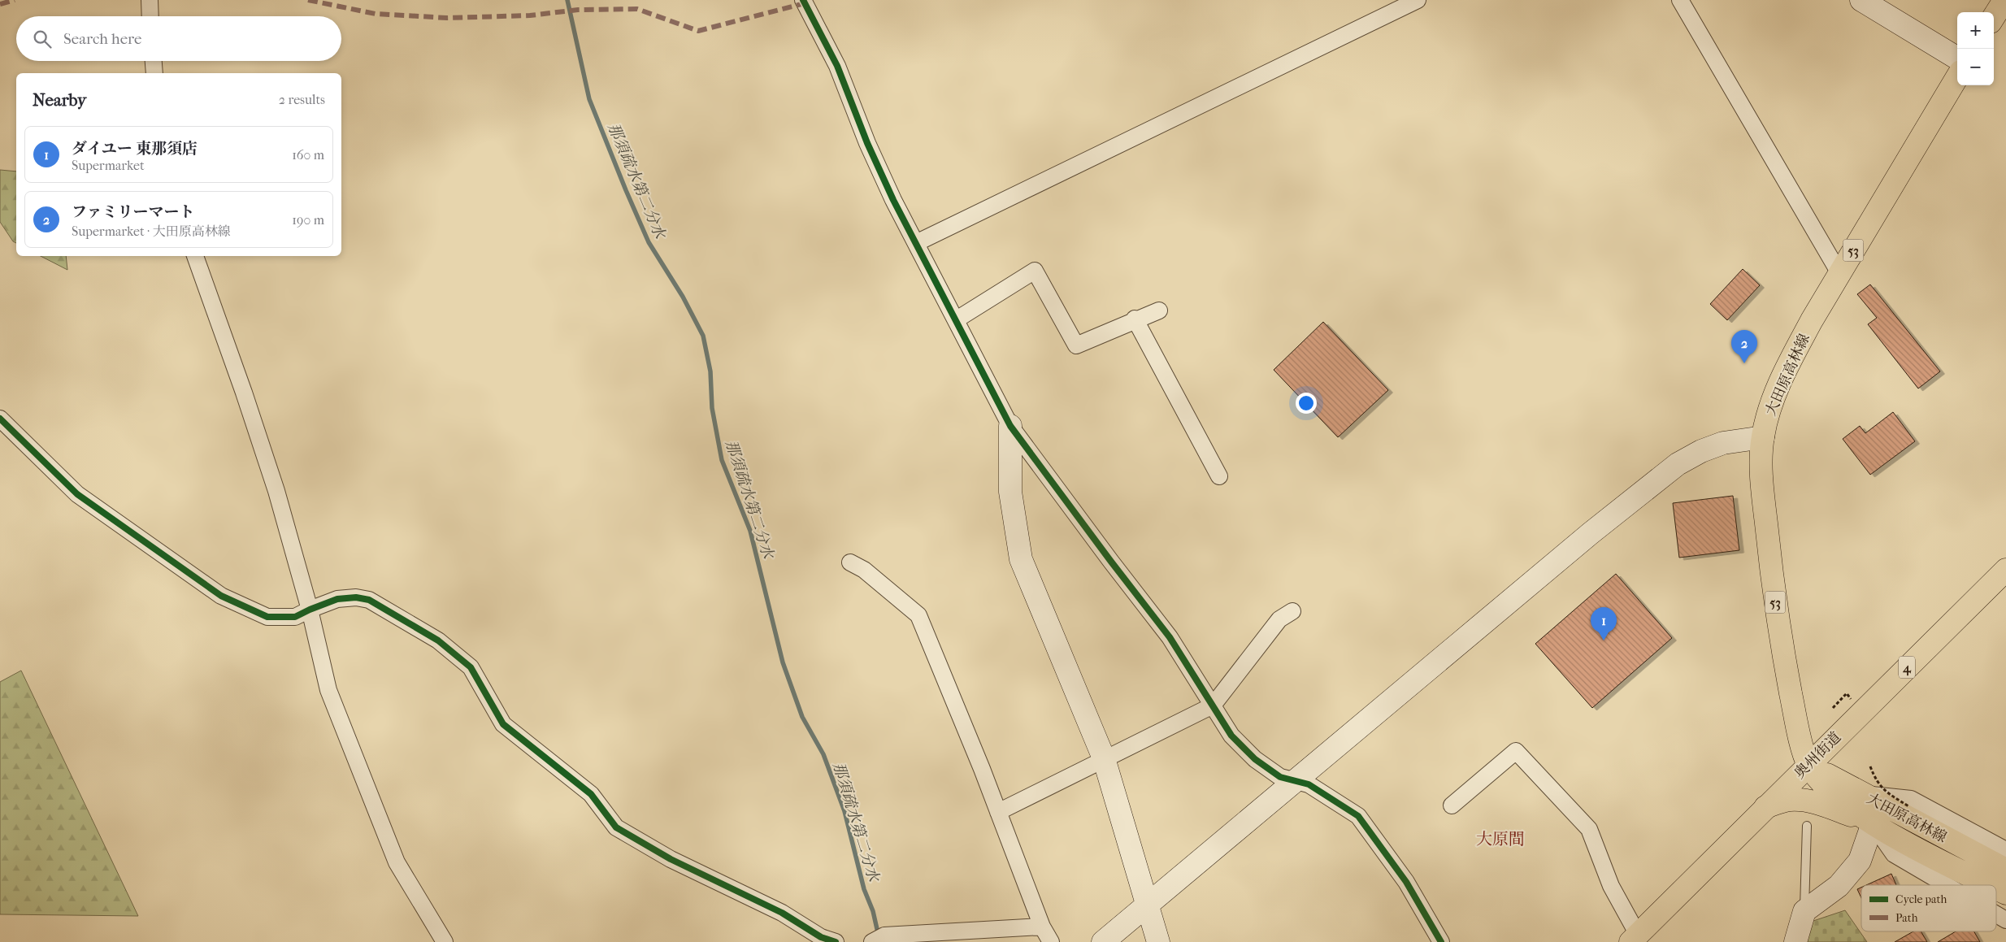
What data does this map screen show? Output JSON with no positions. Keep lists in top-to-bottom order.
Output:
{
  "streets": {
    "main road": [
      "53",
      "大田原高林線",
      "4",
      "奥州街道"
    ]
  },
  "crossings": [
    ["大田原高林線", "奥州街道"]
  ],
  "districts": ["大原間"],
  "water": ["那須疏水第二分水"],
  "legend": ["Cycle path", "Path"],
  "page": {
    "map_buttons": ["+", "−"],
    "search": "Search here",
    "heading": ["Nearby", "2 results"],
    "list": [
      {
        "mark": "1",
        "name": "ダイユー 東那須店",
        "note": "Supermarket",
        "value": "160 m"
      },
      {
        "mark": "2",
        "name": "ファミリーマート",
        "note": "Supermarket · 大田原高林線",
        "value": "190 m"
      }
    ],
    "pins": ["2", "1"]
  }
}
